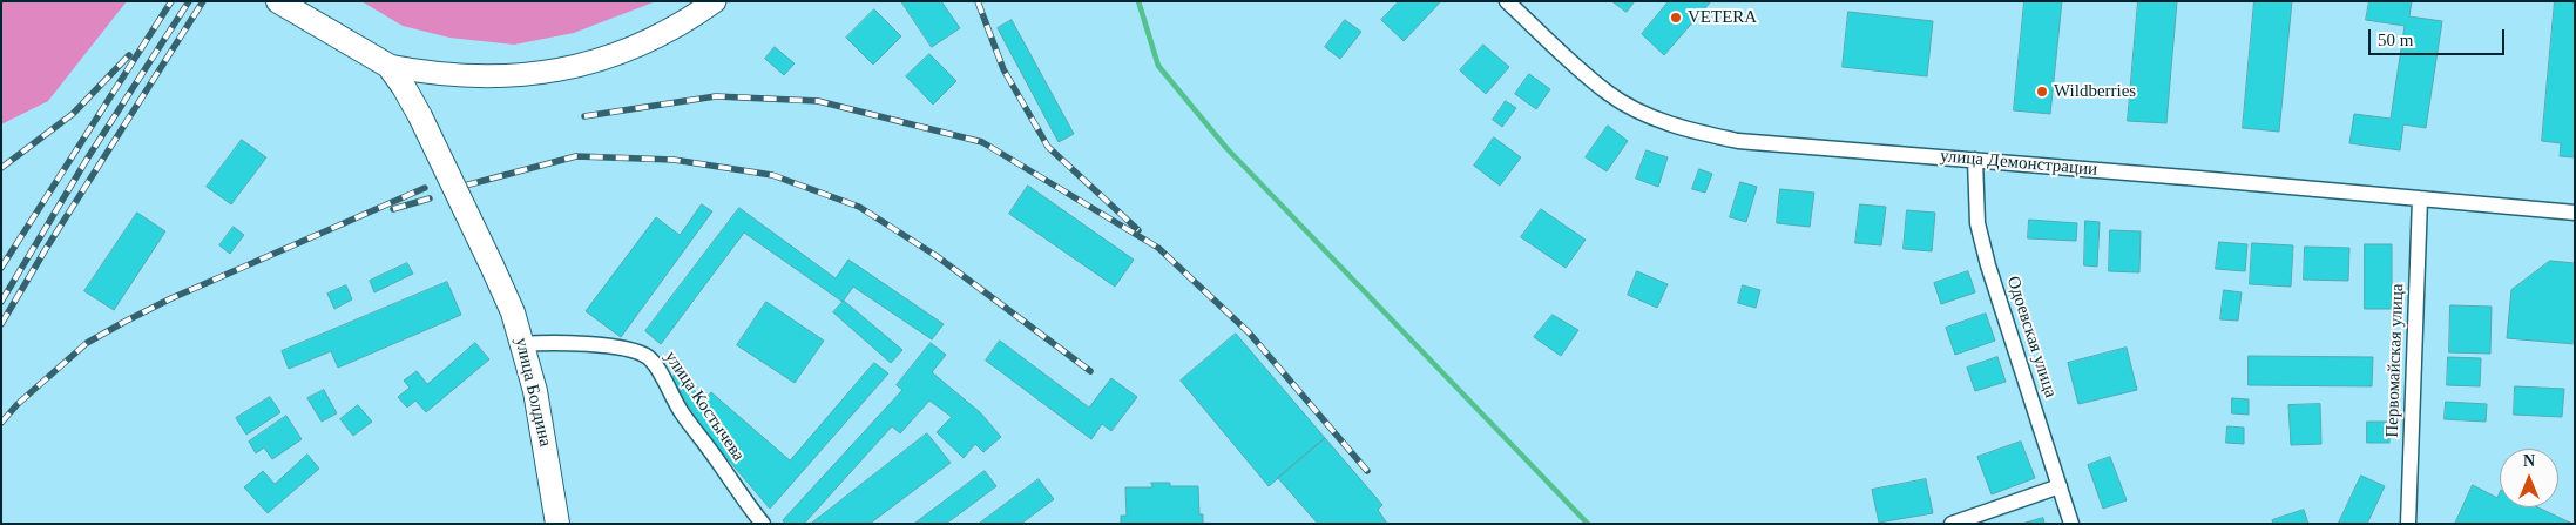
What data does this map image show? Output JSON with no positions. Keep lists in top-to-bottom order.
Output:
{
  "streets": {
    "main road": ["улица Болдина"],
    "street": [
      "улица Демонстрации",
      "Одоевская улица",
      "Первомайская улица",
      "улица Костычева"
    ]
  },
  "crossings": [
    ["улица Демонстрации", "Одоевская улица"],
    ["улица Демонстрации", "Первомайская улица"],
    ["улица Болдина", "улица Костычева"]
  ],
  "places": ["VETERA", "Wildberries"],
  "scale_bar": "50 m",
  "north": "top"
}
